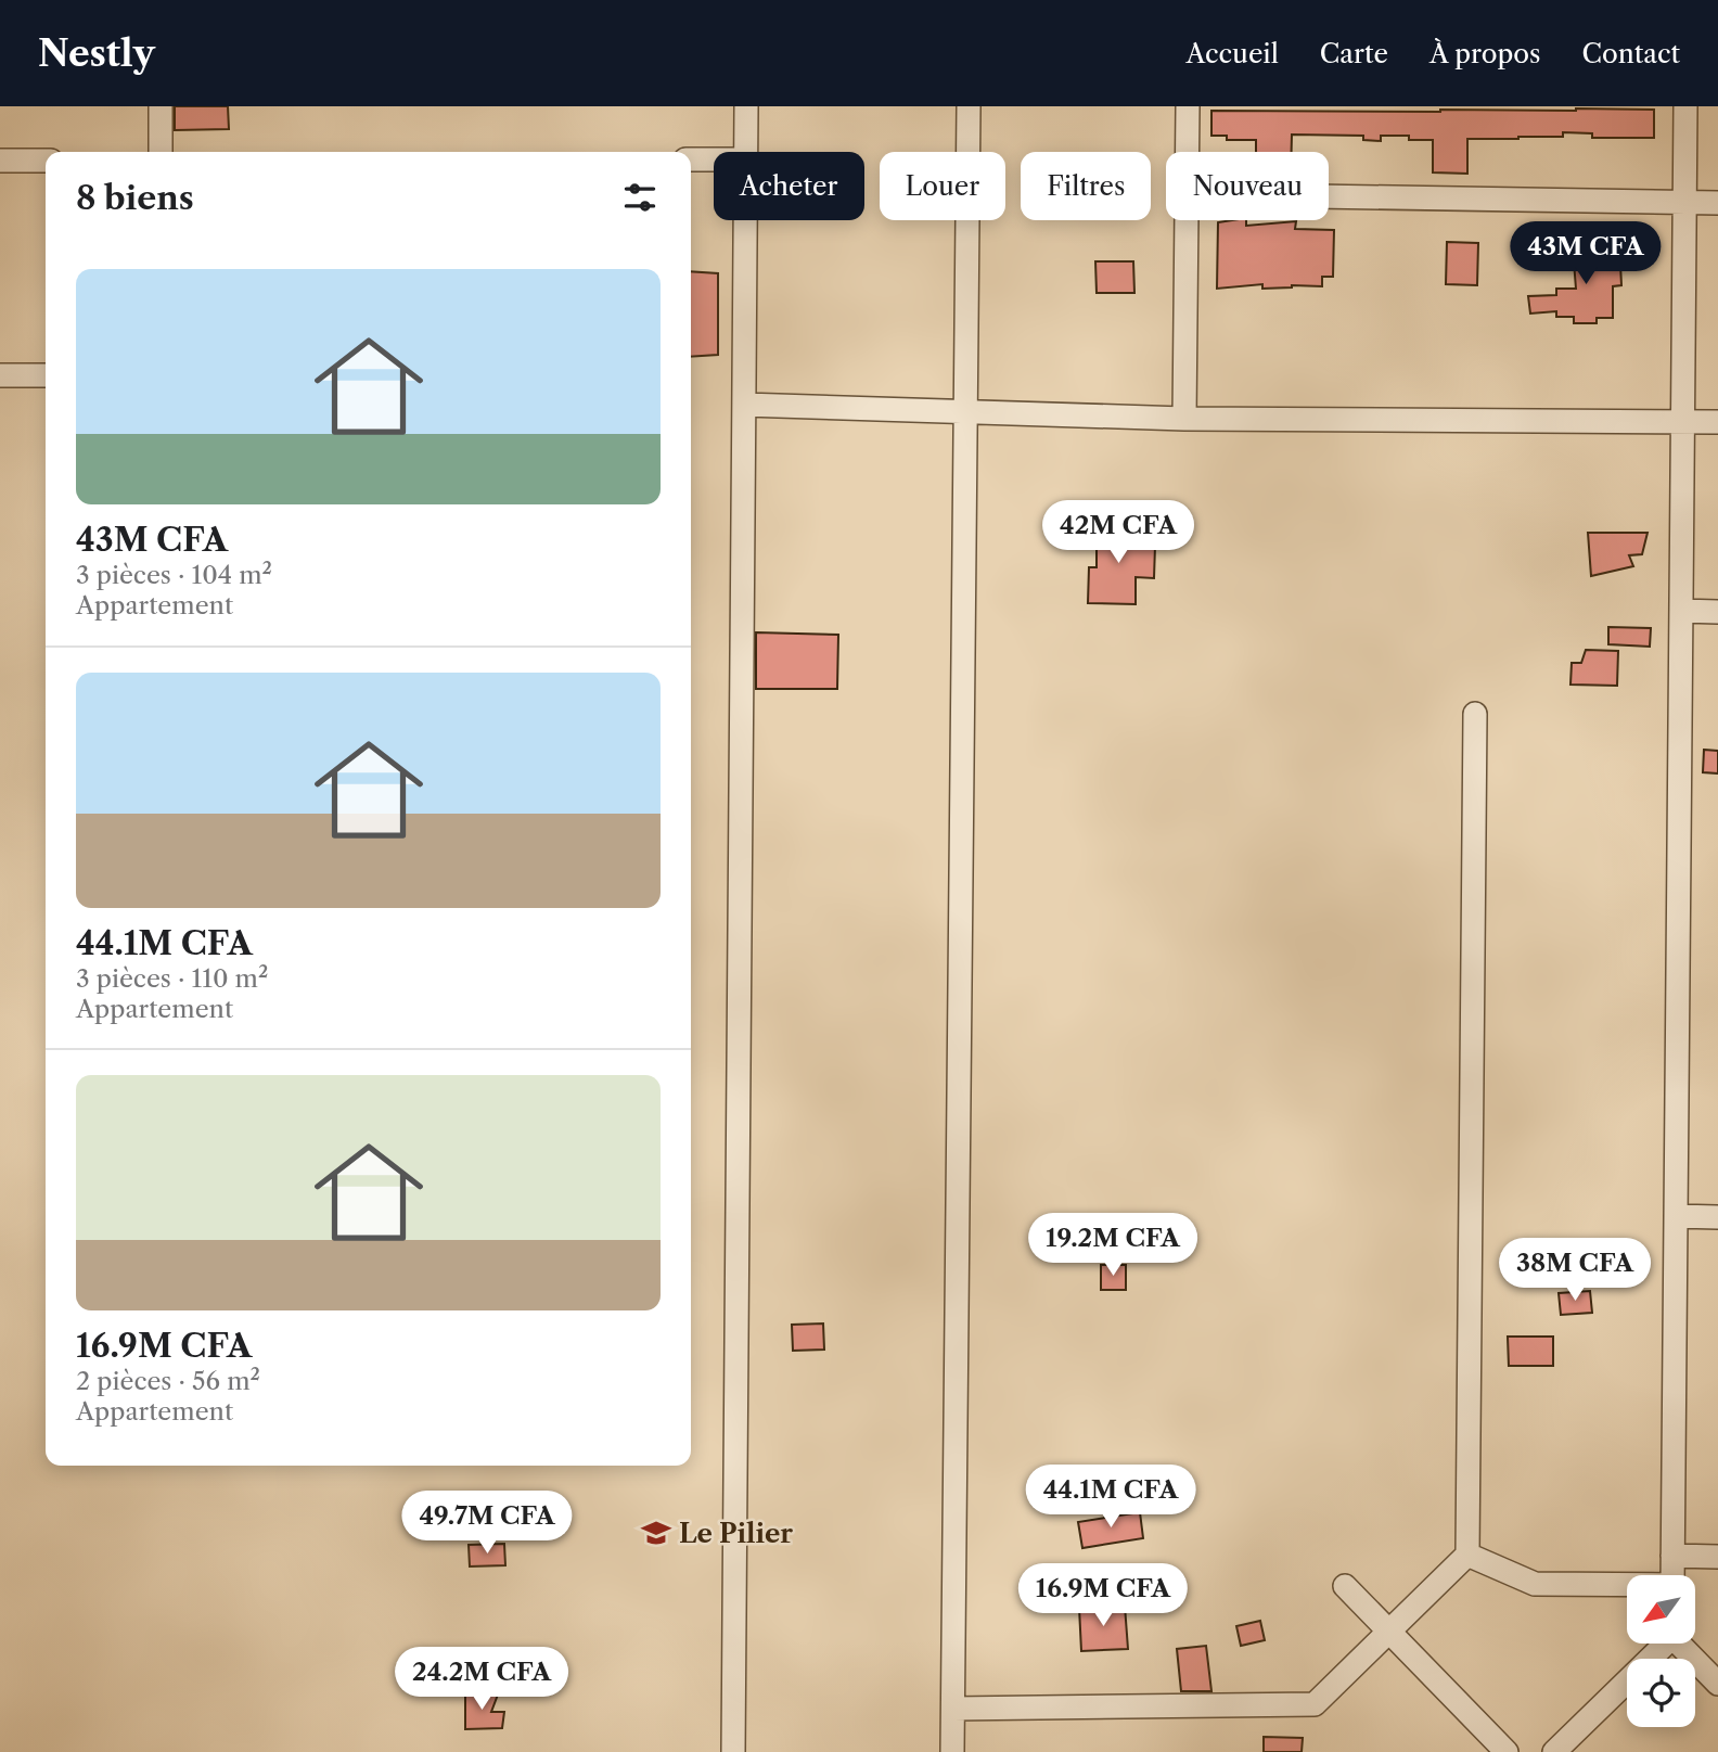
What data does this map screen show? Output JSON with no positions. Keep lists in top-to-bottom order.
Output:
{
  "places": {
    "school or university": ["Le Pilier"]
  },
  "north": "bottom left",
  "page": {
    "header": "Nestly",
    "nav": [
      "Accueil",
      "Carte",
      "À propos",
      "Contact"
    ],
    "chip": [
      "Acheter",
      "Louer",
      "Filtres",
      "Nouveau"
    ],
    "heading": "8 biens",
    "price": [
      "43M CFA",
      "42M CFA",
      "19.2M CFA",
      "38M CFA",
      "44.1M CFA",
      "49.7M CFA",
      "16.9M CFA",
      "24.2M CFA"
    ],
    "list": [
      {
        "name": "43M CFA",
        "note": "3 pièces · 104 m² · Appartement"
      },
      {
        "name": "44.1M CFA",
        "note": "3 pièces · 110 m² · Appartement"
      },
      {
        "name": "16.9M CFA",
        "note": "2 pièces · 56 m² · Appartement"
      }
    ]
  }
}
